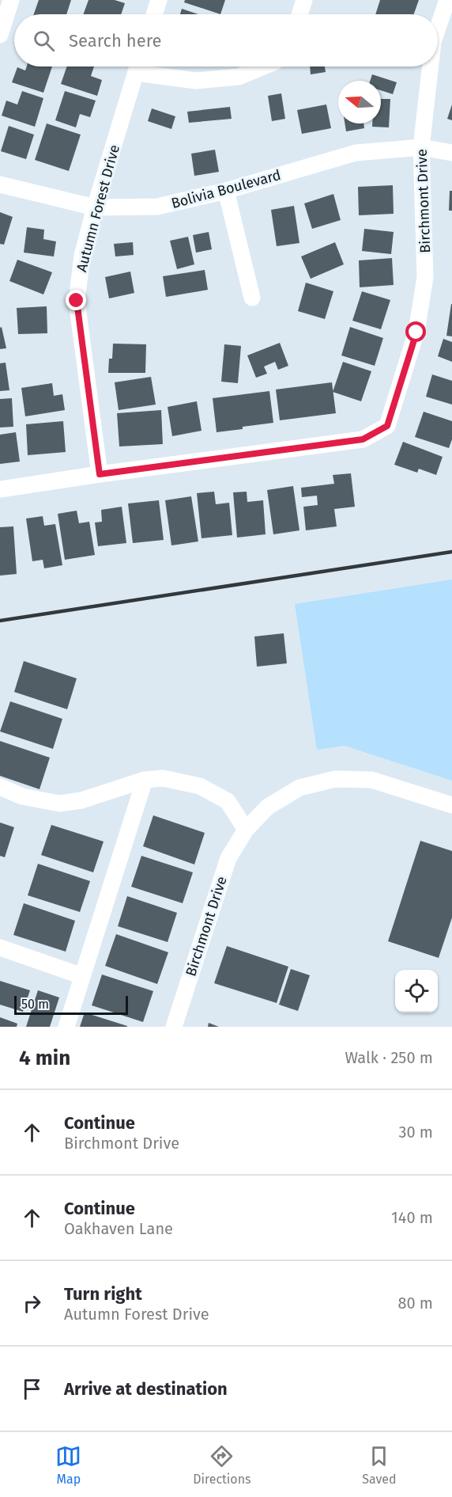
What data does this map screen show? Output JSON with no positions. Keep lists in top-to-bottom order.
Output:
{
  "streets": {
    "street": ["Bolivia Boulevard", "Birchmont Drive", "Autumn Forest Drive"]
  },
  "crossings": [
    ["Bolivia Boulevard", "Birchmont Drive"],
    ["Bolivia Boulevard", "Autumn Forest Drive"],
    ["Birchmont Drive", "Autumn Forest Drive"]
  ],
  "scale_bar": "50 m",
  "north": "left",
  "page": {
    "search": "Search here",
    "scale": "50 m",
    "heading": ["4 min", "Walk · 250 m"],
    "list": [
      ["Continue", "Birchmont Drive", "30 m"],
      ["Continue", "Oakhaven Lane", "140 m"],
      ["Turn right", "Autumn Forest Drive", "80 m"],
      "Arrive at destination"
    ],
    "nav": ["Map", "Directions", "Saved"]
  }
}
